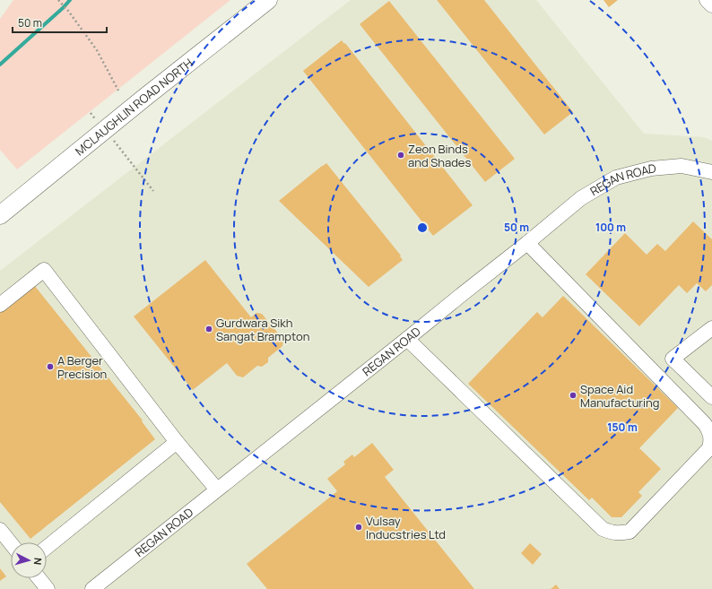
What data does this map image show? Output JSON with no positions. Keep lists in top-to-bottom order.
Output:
{
  "streets": {
    "main road": ["MCLAUGHLIN ROAD NORTH"],
    "street": ["REGAN ROAD"]
  },
  "places": [
    "Zeon Binds and Shades",
    "Gurdwara Sikh Sangat Brampton",
    "A Berger Precision",
    "Space Aid Manufacturing",
    "Vulsay Inducstries Ltd"
  ],
  "scale_bar": "50 m",
  "north": "right",
  "rings": ["50 m", "100 m", "150 m"]
}
